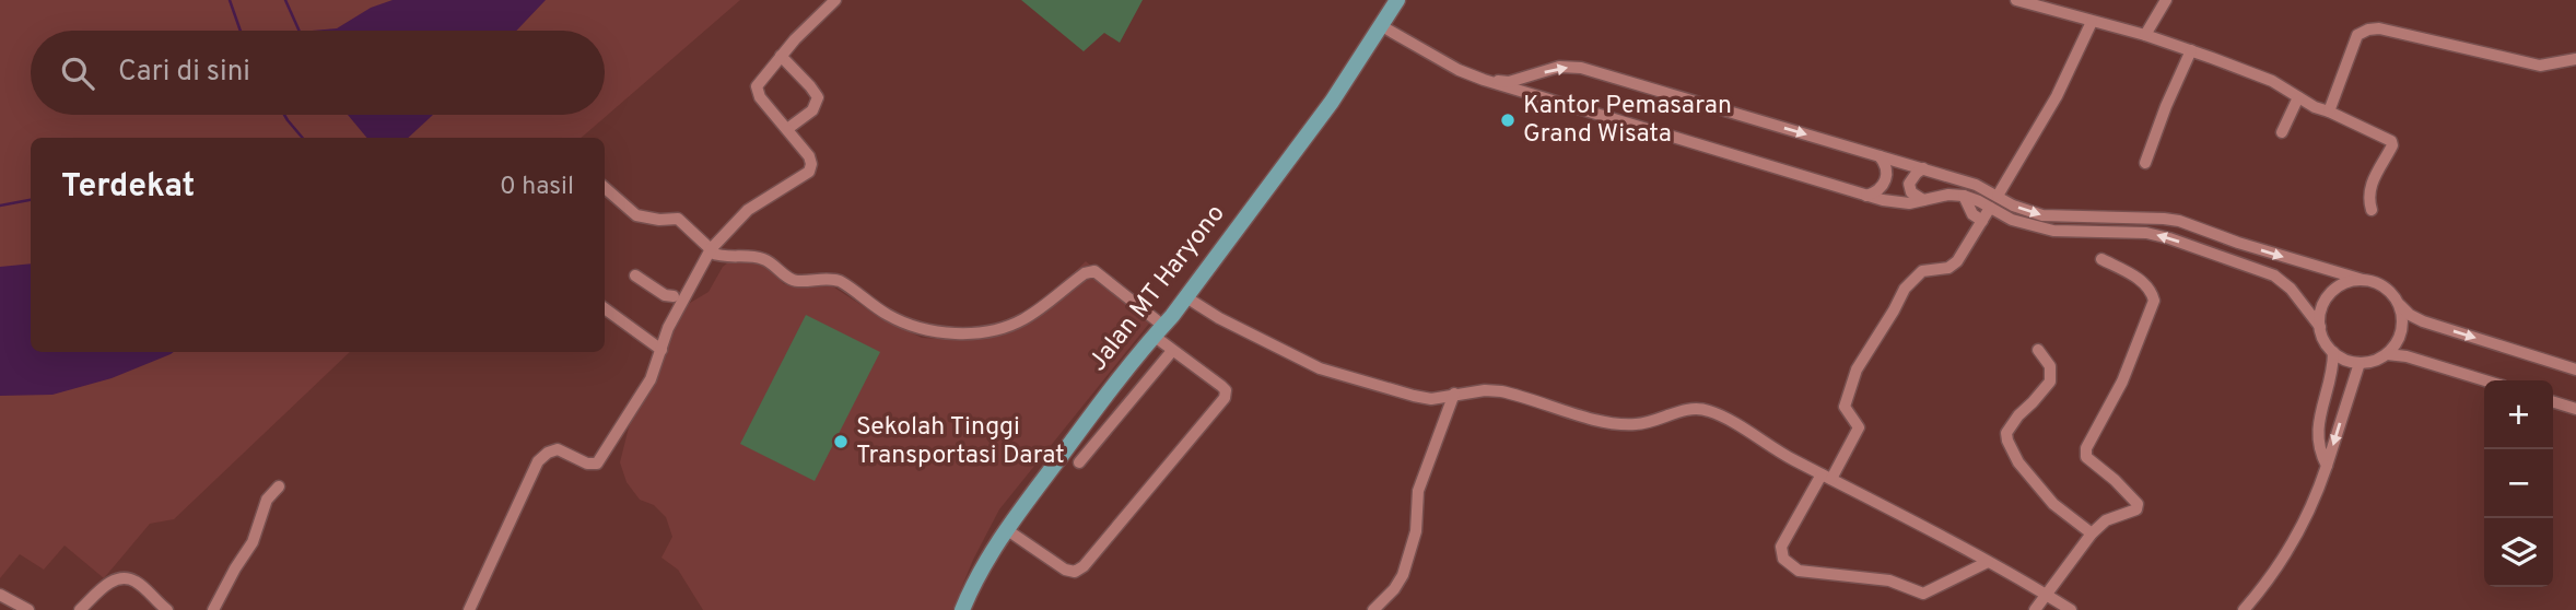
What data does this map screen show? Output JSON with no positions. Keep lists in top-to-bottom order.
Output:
{
  "streets": {
    "main road": ["Jalan MT Haryono"]
  },
  "places": ["Kantor Pemasaran Grand Wisata", "Sekolah Tinggi Transportasi Darat"],
  "page": {
    "search": "Cari di sini",
    "heading": ["Terdekat", "0 hasil"],
    "map_buttons": ["+", "−"]
  }
}
